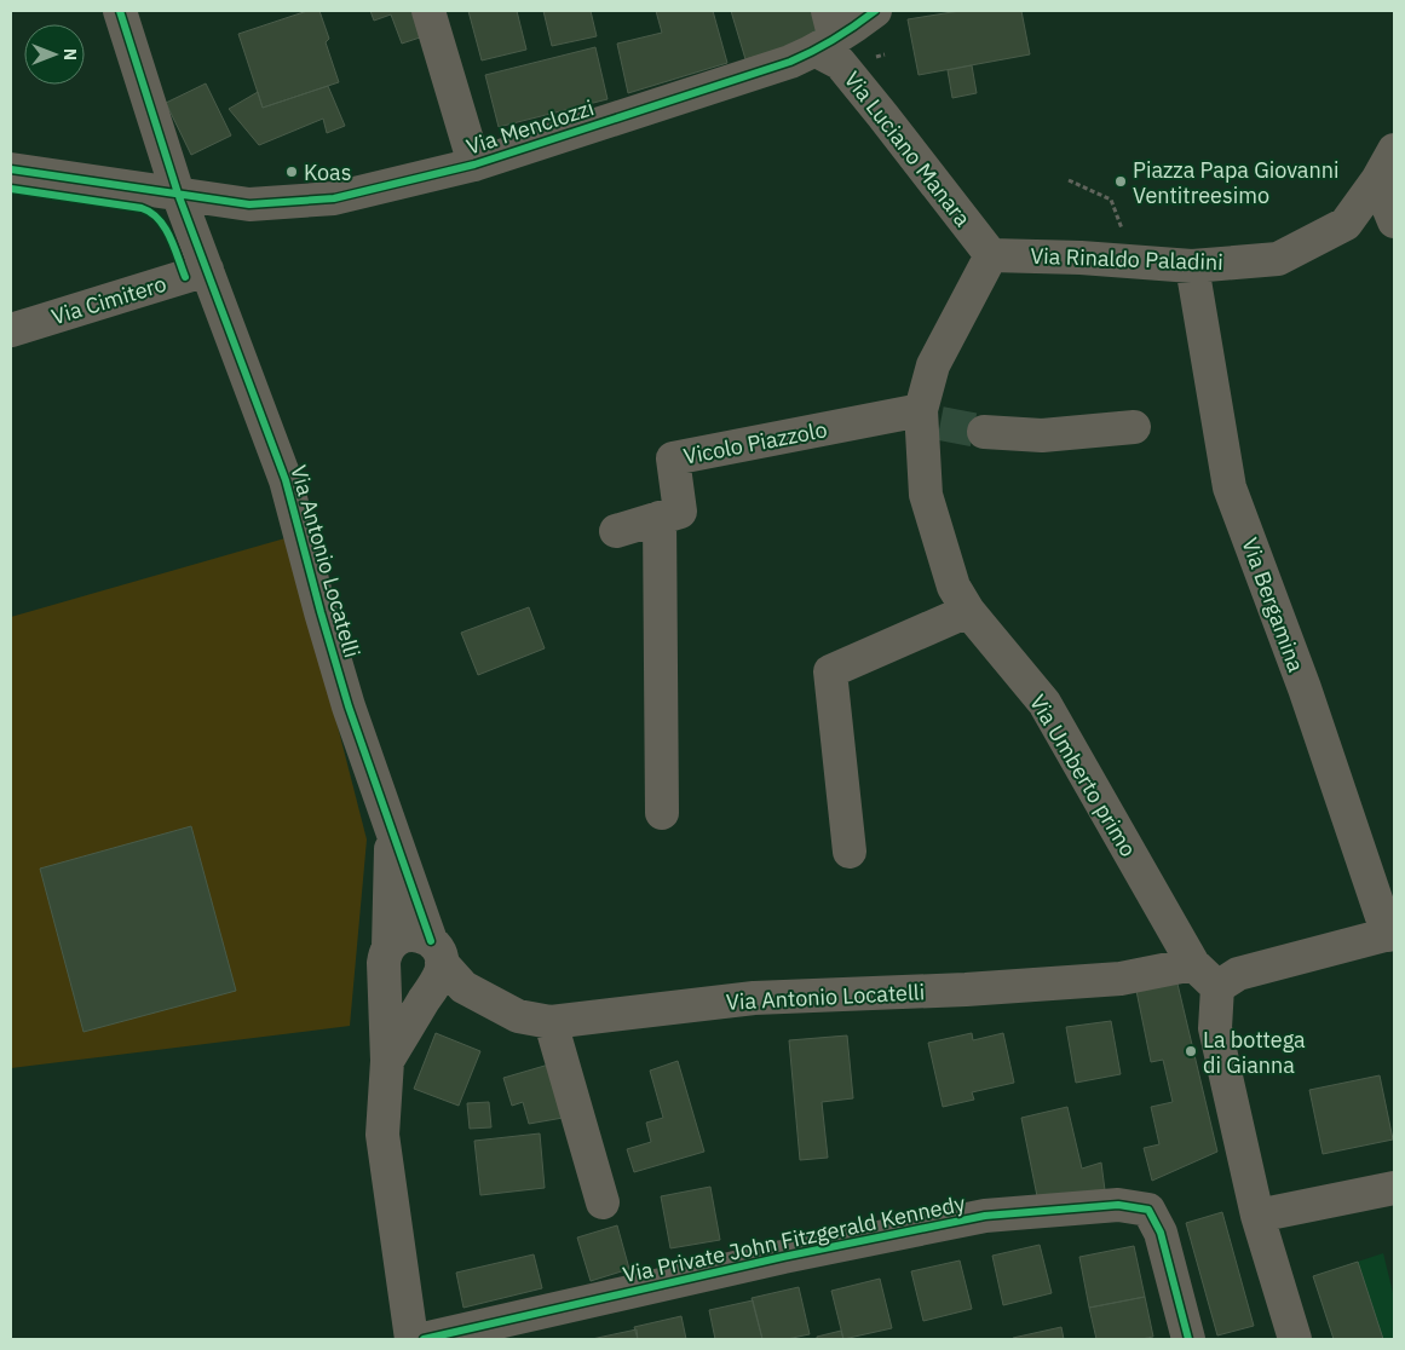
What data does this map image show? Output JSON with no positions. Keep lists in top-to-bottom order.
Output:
{
  "streets": {
    "street": [
      "Via Menclozzi",
      "Via Luciano Manara",
      "Via Rinaldo Paladini",
      "Via Cimitero",
      "Vicolo Piazzolo",
      "Via Antonio Locatelli",
      "Via Bergamina",
      "Via Umberto primo",
      "Via Private John Fitzgerald Kennedy"
    ]
  },
  "crossings": [
    ["Via Menclozzi", "Via Luciano Manara"],
    ["Via Menclozzi", "Via Antonio Locatelli"],
    ["Via Luciano Manara", "Via Rinaldo Paladini"],
    ["Via Luciano Manara", "Via Umberto primo"],
    ["Via Rinaldo Paladini", "Via Bergamina"],
    ["Via Rinaldo Paladini", "Via Umberto primo"],
    ["Via Cimitero", "Via Antonio Locatelli"],
    ["Vicolo Piazzolo", "Via Umberto primo"],
    ["Via Antonio Locatelli", "Via Umberto primo"]
  ],
  "places": ["Koas", "Piazza Papa Giovanni Ventitreesimo", "La bottega di Gianna"],
  "north": "right"
}
